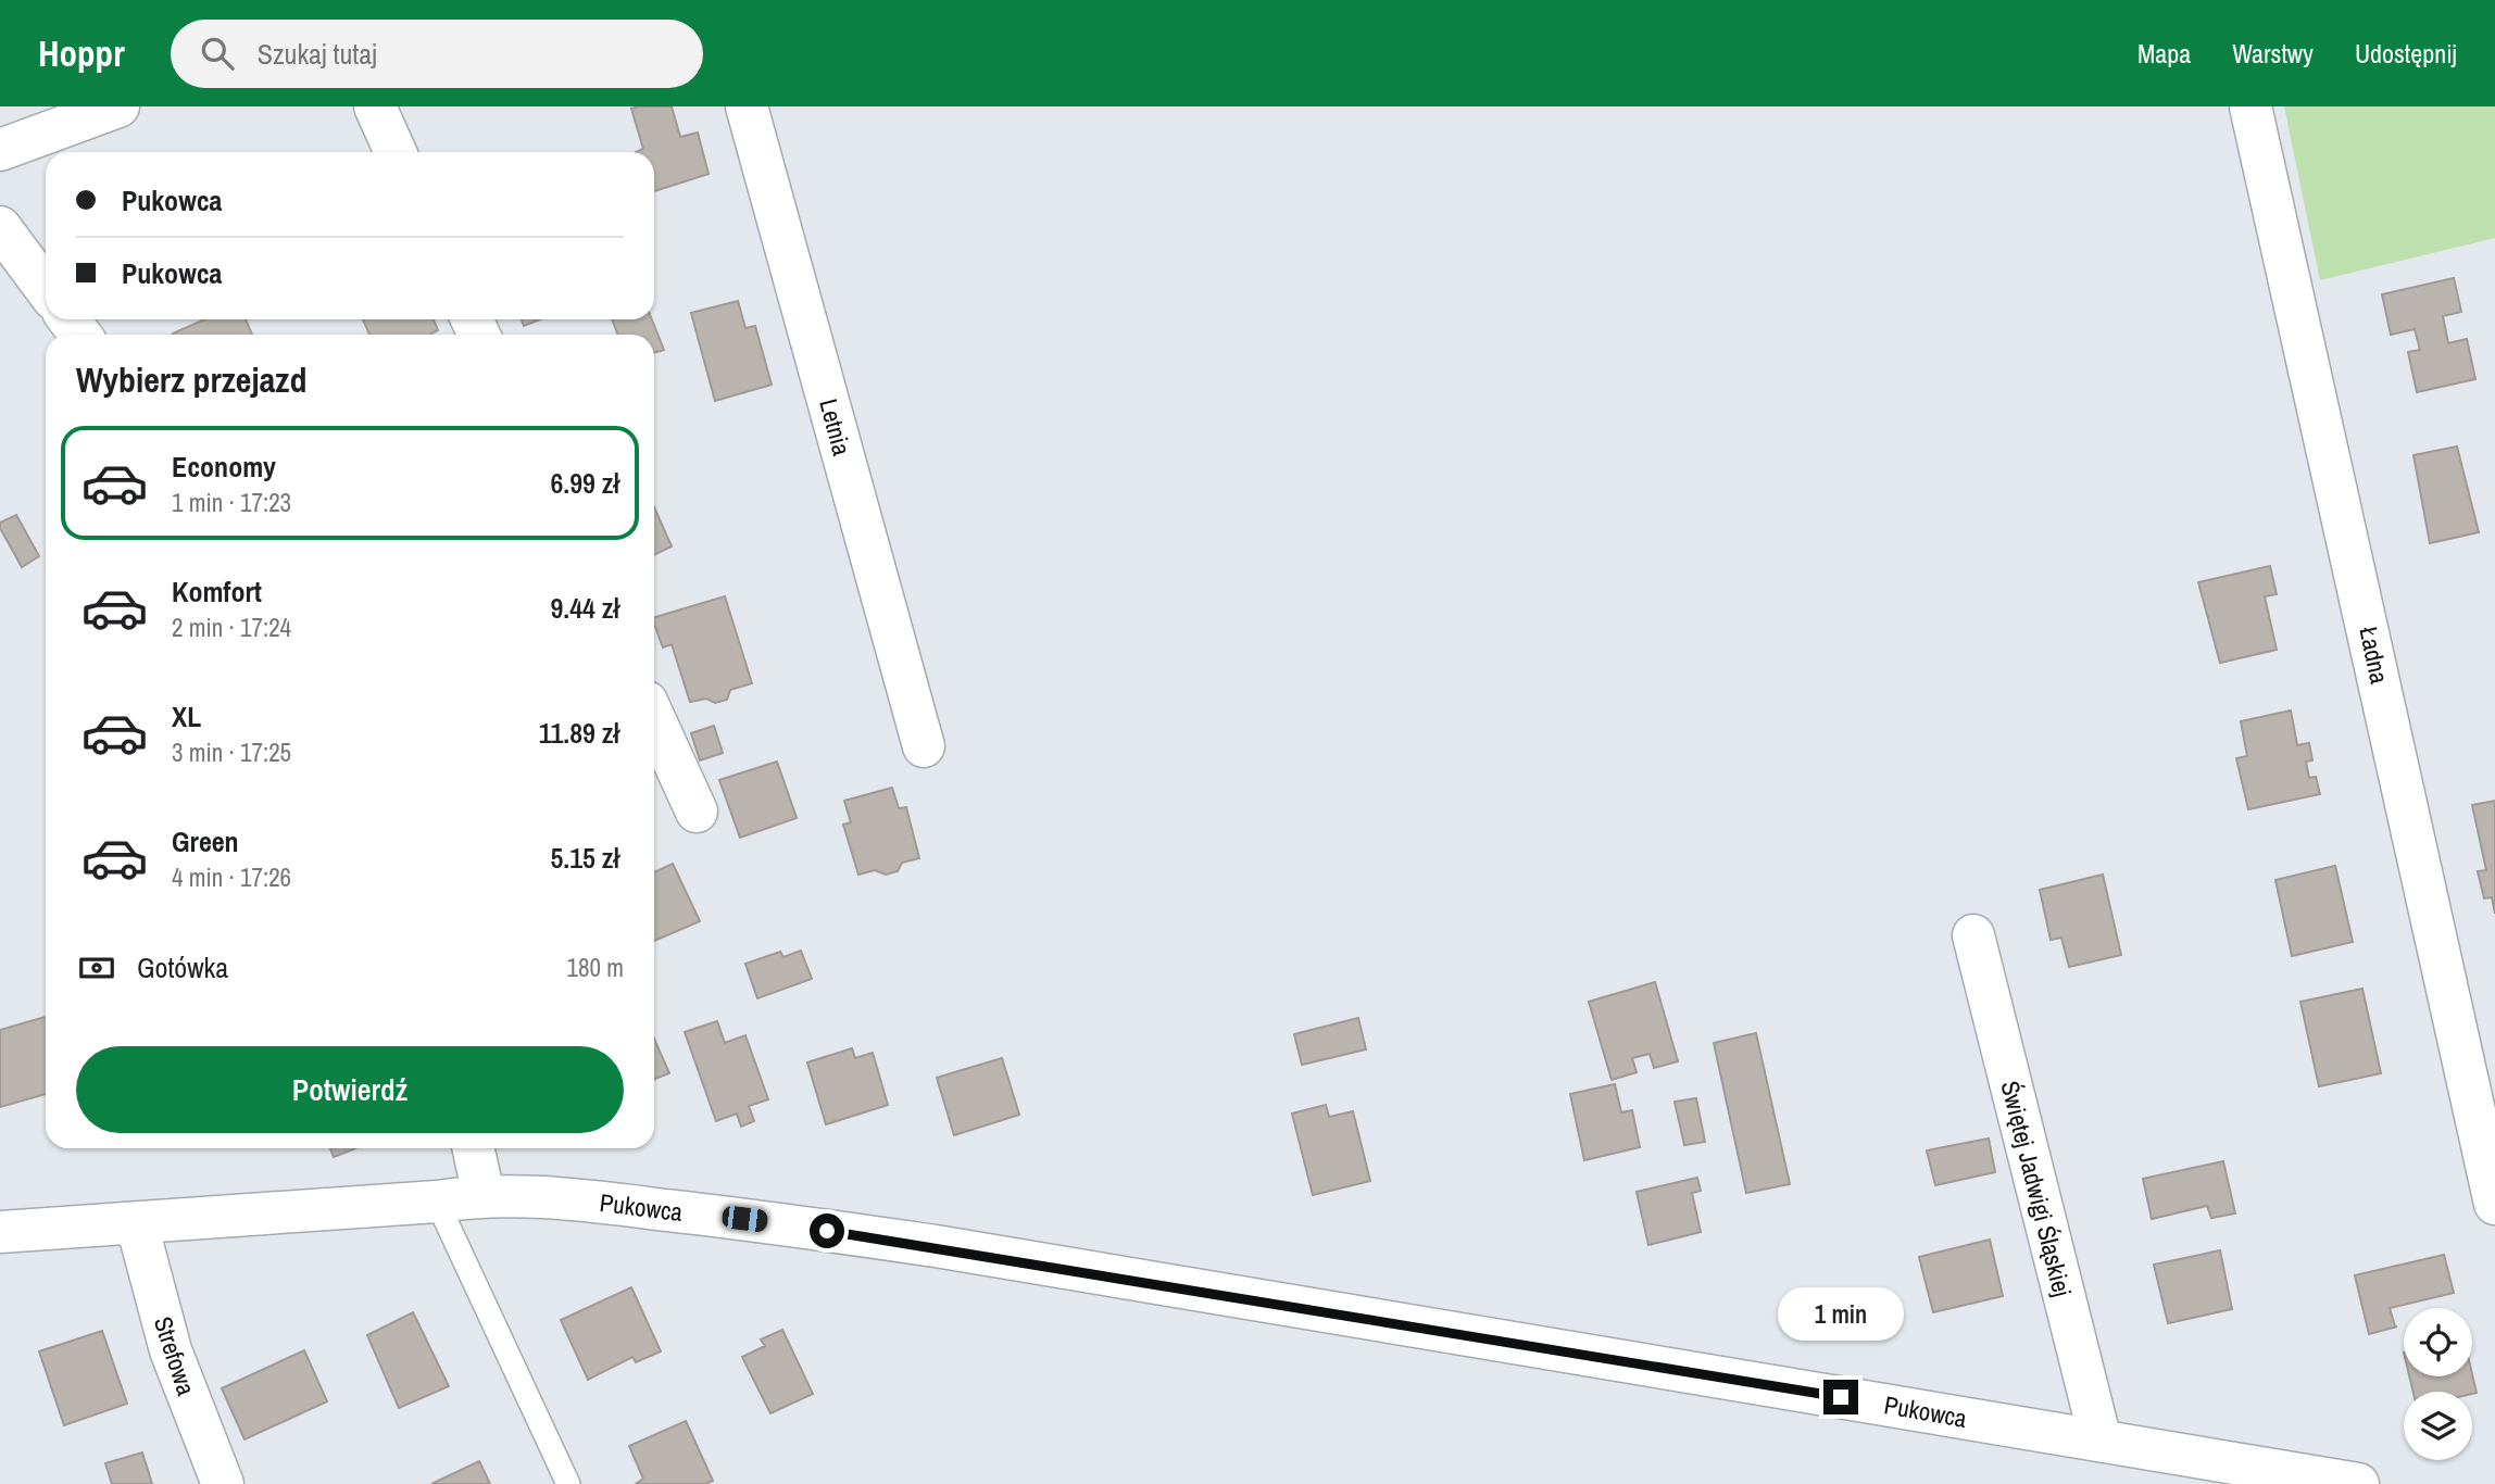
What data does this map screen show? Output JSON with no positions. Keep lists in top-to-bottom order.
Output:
{
  "streets": {
    "street": [
      "Letnia",
      "Ładna",
      "Świętej Jadwigi Śląskiej",
      "Pukowca",
      "Strefowa"
    ]
  },
  "crossings": [
    ["Świętej Jadwigi Śląskiej", "Pukowca"],
    ["Pukowca", "Strefowa"]
  ],
  "page": {
    "header": "Hoppr",
    "search": "Szukaj tutaj",
    "nav": ["Mapa", "Warstwy", "Udostępnij"],
    "banner": ["Pukowca", "Pukowca"],
    "heading": "Wybierz przejazd",
    "list": [
      {
        "name": "Economy",
        "note": "1 min · 17:23",
        "value": "6.99 zł"
      },
      {
        "name": "Komfort",
        "note": "2 min · 17:24",
        "value": "9.44 zł"
      },
      {
        "name": "XL",
        "note": "3 min · 17:25",
        "value": "11.89 zł"
      },
      {
        "name": "Green",
        "note": "4 min · 17:26",
        "value": "5.15 zł"
      }
    ],
    "pay": ["Gotówka", "180 m"],
    "buttons": "Potwierdź",
    "bubble": "1 min"
  }
}
